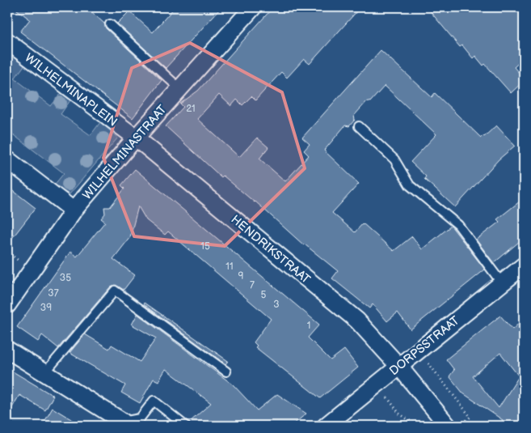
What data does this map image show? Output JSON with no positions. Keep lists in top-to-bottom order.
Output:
{
  "streets": {
    "street": [
      "WILHELMINAPLEIN",
      "WILHELMINASTRAAT",
      "HENDRIKSTRAAT",
      "DORPSSTRAAT"
    ]
  },
  "crossings": [
    ["WILHELMINAPLEIN", "WILHELMINASTRAAT"],
    ["WILHELMINAPLEIN", "HENDRIKSTRAAT"],
    ["WILHELMINASTRAAT", "HENDRIKSTRAAT"],
    ["HENDRIKSTRAAT", "DORPSSTRAAT"]
  ],
  "house_numbers": [
    "21",
    "15",
    "11",
    "9",
    "35",
    "7",
    "37",
    "5",
    "3",
    "39",
    "1"
  ]
}
